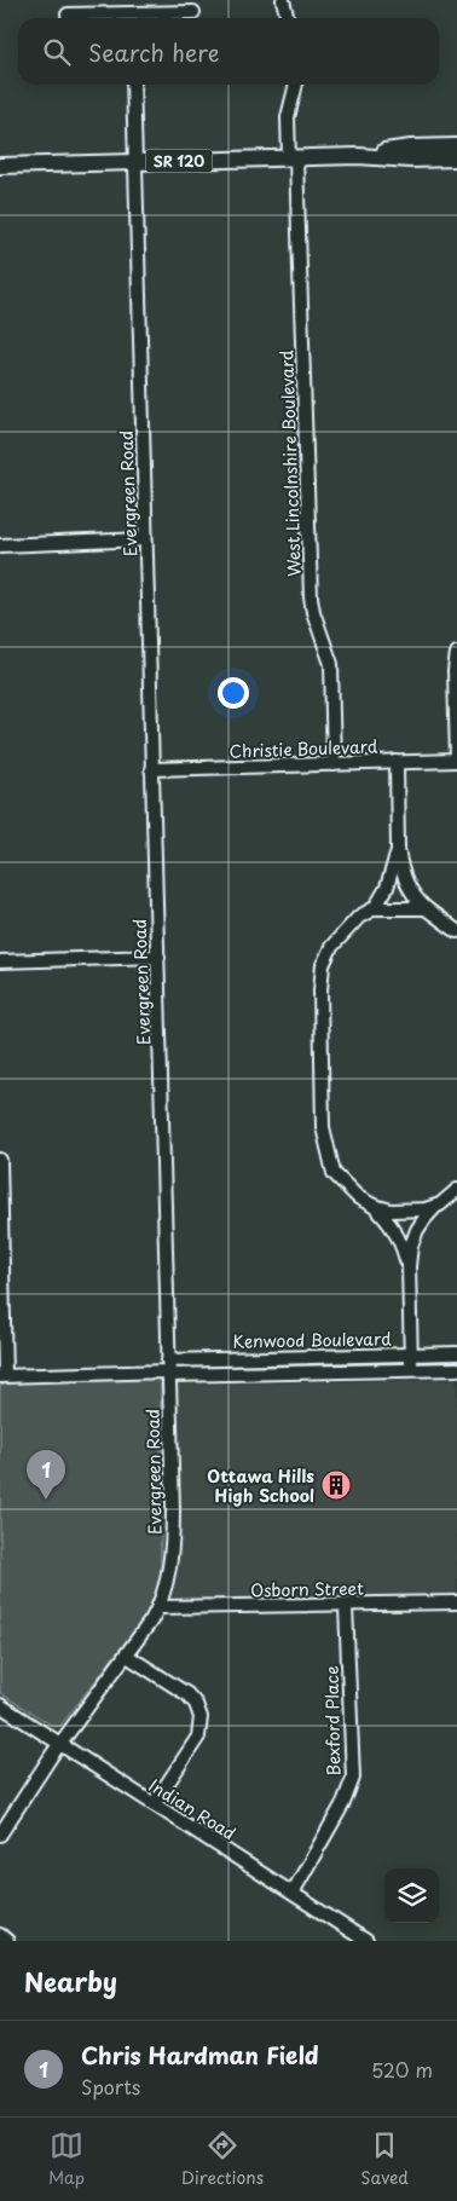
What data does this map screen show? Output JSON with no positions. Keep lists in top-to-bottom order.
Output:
{
  "streets": {
    "main road": ["SR 120"],
    "street": [
      "West Lincolnshire Boulevard",
      "Evergreen Road",
      "Christie Boulevard",
      "Kenwood Boulevard",
      "Osborn Street",
      "Bexford Place",
      "Indian Road"
    ]
  },
  "crossings": [
    ["SR 120", "West Lincolnshire Boulevard"],
    ["SR 120", "Evergreen Road"],
    ["West Lincolnshire Boulevard", "Christie Boulevard"],
    ["Evergreen Road", "Christie Boulevard"],
    ["Evergreen Road", "Kenwood Boulevard"],
    ["Evergreen Road", "Osborn Street"],
    ["Evergreen Road", "Indian Road"],
    ["Osborn Street", "Bexford Place"],
    ["Bexford Place", "Indian Road"]
  ],
  "places": {
    "building": ["Ottawa Hills High School"]
  },
  "page": {
    "search": "Search here",
    "pins": "1",
    "heading": "Nearby",
    "list": [
      {
        "mark": "1",
        "name": "Chris Hardman Field",
        "note": "Sports",
        "value": "520 m"
      }
    ],
    "nav": ["Map", "Directions", "Saved"]
  }
}
